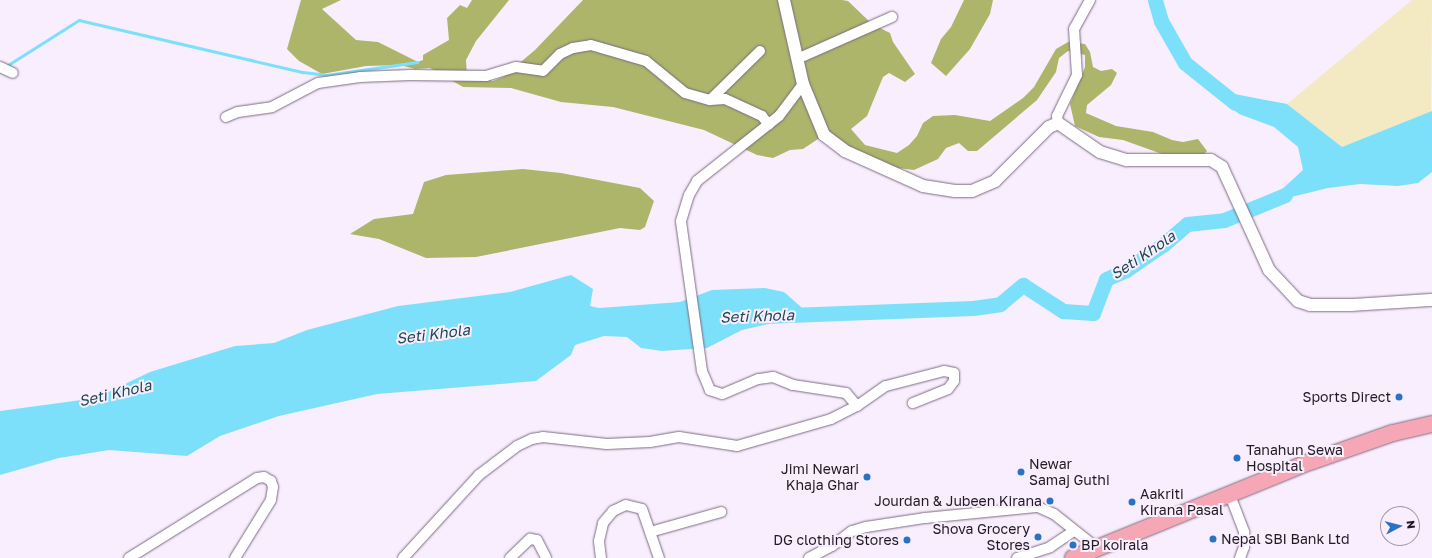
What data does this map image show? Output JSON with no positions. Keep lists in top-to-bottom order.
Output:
{
  "water": ["Seti Khola"],
  "places": [
    "Sports Direct",
    "Tanahun Sewa Hospital",
    "Newar Samaj Guthi",
    "Jimi Newari Khaja Ghar",
    "Jourdan & Jubeen Kirana",
    "Aakriti Kirana Pasal",
    "Shova Grocery Stores",
    "Nepal SBI Bank Ltd",
    "DG clothing Stores",
    "BP koirala"
  ],
  "north": "right"
}
